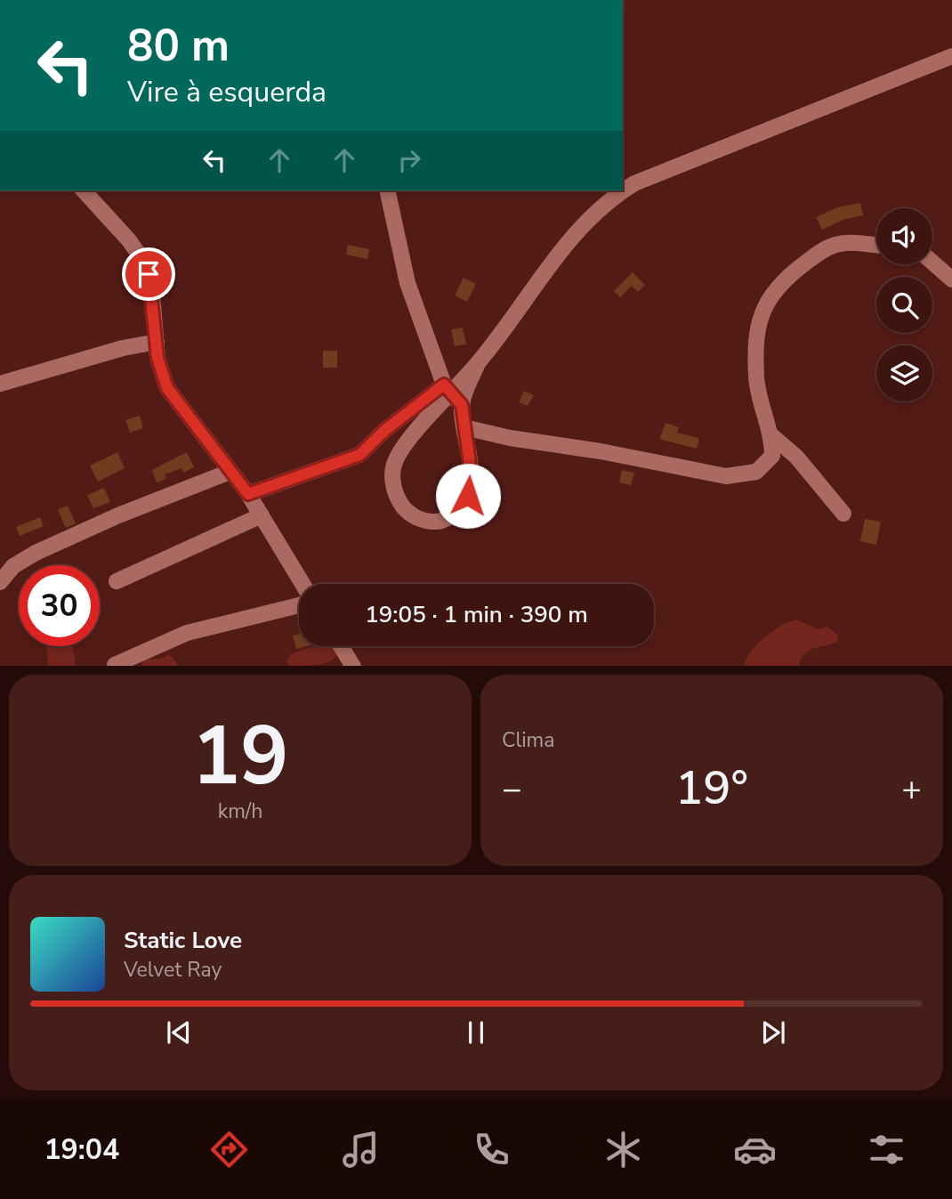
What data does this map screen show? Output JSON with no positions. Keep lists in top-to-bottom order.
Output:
{
  "page": {
    "turn": ["80 m", "Vire à esquerda"],
    "limit": "30",
    "trip": "19:05 · 1 min · 390 m",
    "tile": [
      ["19", "km/h"],
      "Clima"
    ],
    "heat": ["−", "19°", "+"],
    "song": ["Static Love", "Velvet Ray"],
    "tabs": "19:04"
  }
}
